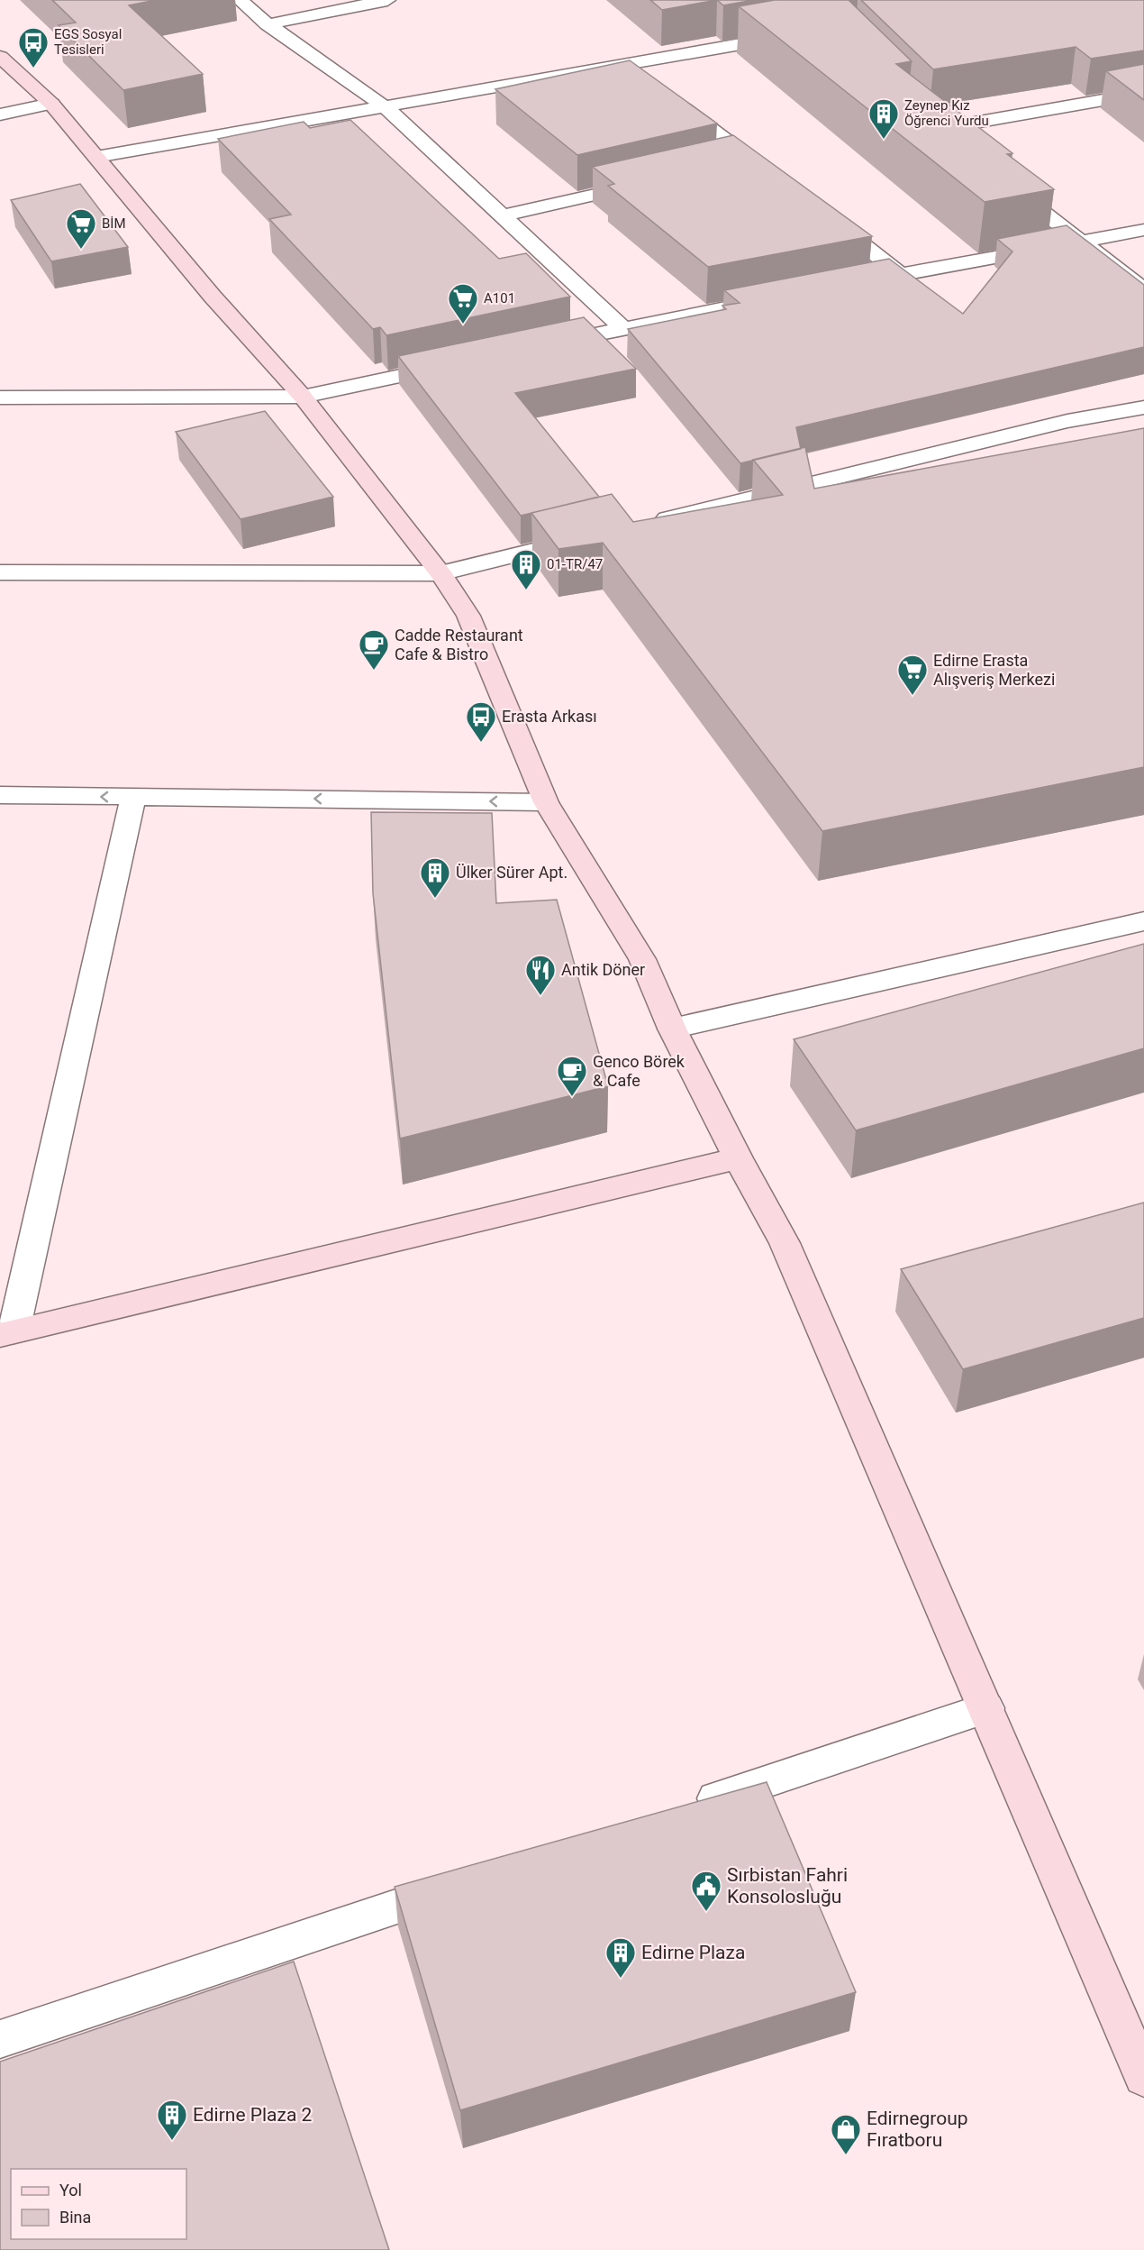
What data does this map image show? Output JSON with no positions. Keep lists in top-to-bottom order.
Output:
{
  "places": {
    "bus stop": ["EGS Sosyal Tesisleri", "Erasta Arkası"],
    "building": [
      "Zeynep Kız Öğrenci Yurdu",
      "01-TR/47",
      "Ülker Sürer Apt.",
      "Edirne Plaza",
      "Edirne Plaza 2"
    ],
    "supermarket": ["BİM", "A101", "Edirne Erasta Alışveriş Merkezi"],
    "cafe": ["Cadde Restaurant Cafe & Bistro", "Genco Börek & Cafe"],
    "restaurant": ["Antik Döner"],
    "public building": ["Sırbistan Fahri Konsolosluğu"],
    "shop": ["Edirnegroup Fıratboru"]
  },
  "legend": ["Yol", "Bina"]
}
